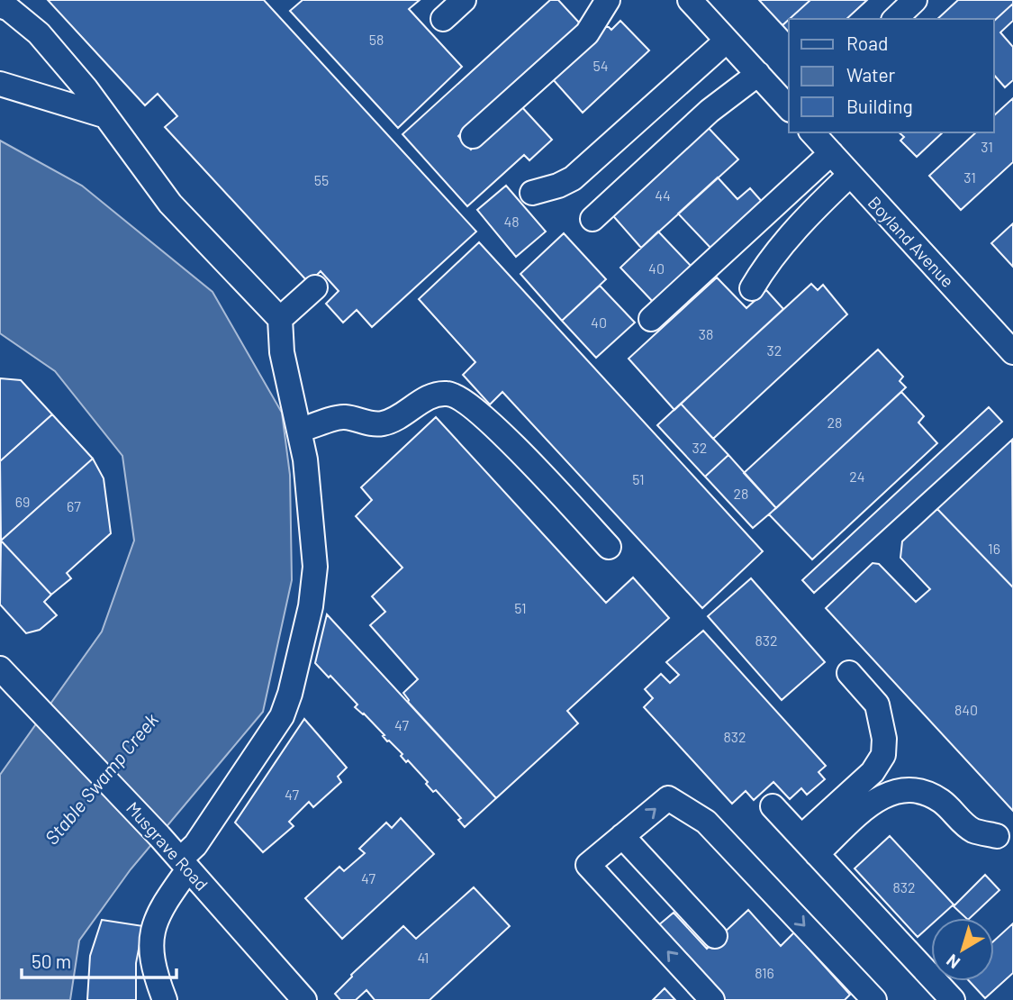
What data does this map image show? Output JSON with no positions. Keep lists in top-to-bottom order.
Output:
{
  "streets": {
    "street": ["Boyland Avenue", "Musgrave Road"]
  },
  "water": ["Stable Swamp Creek"],
  "house_numbers": [
    "58",
    "54",
    "31",
    "31",
    "55",
    "44",
    "48",
    "40",
    "40",
    "38",
    "32",
    "28",
    "32",
    "24",
    "51",
    "28",
    "69",
    "67",
    "16",
    "51",
    "832",
    "840",
    "47",
    "832",
    "47",
    "47",
    "832",
    "41",
    "816"
  ],
  "legend": ["Road", "Water", "Building"],
  "scale_bar": "50 m",
  "north": "bottom left"
}
